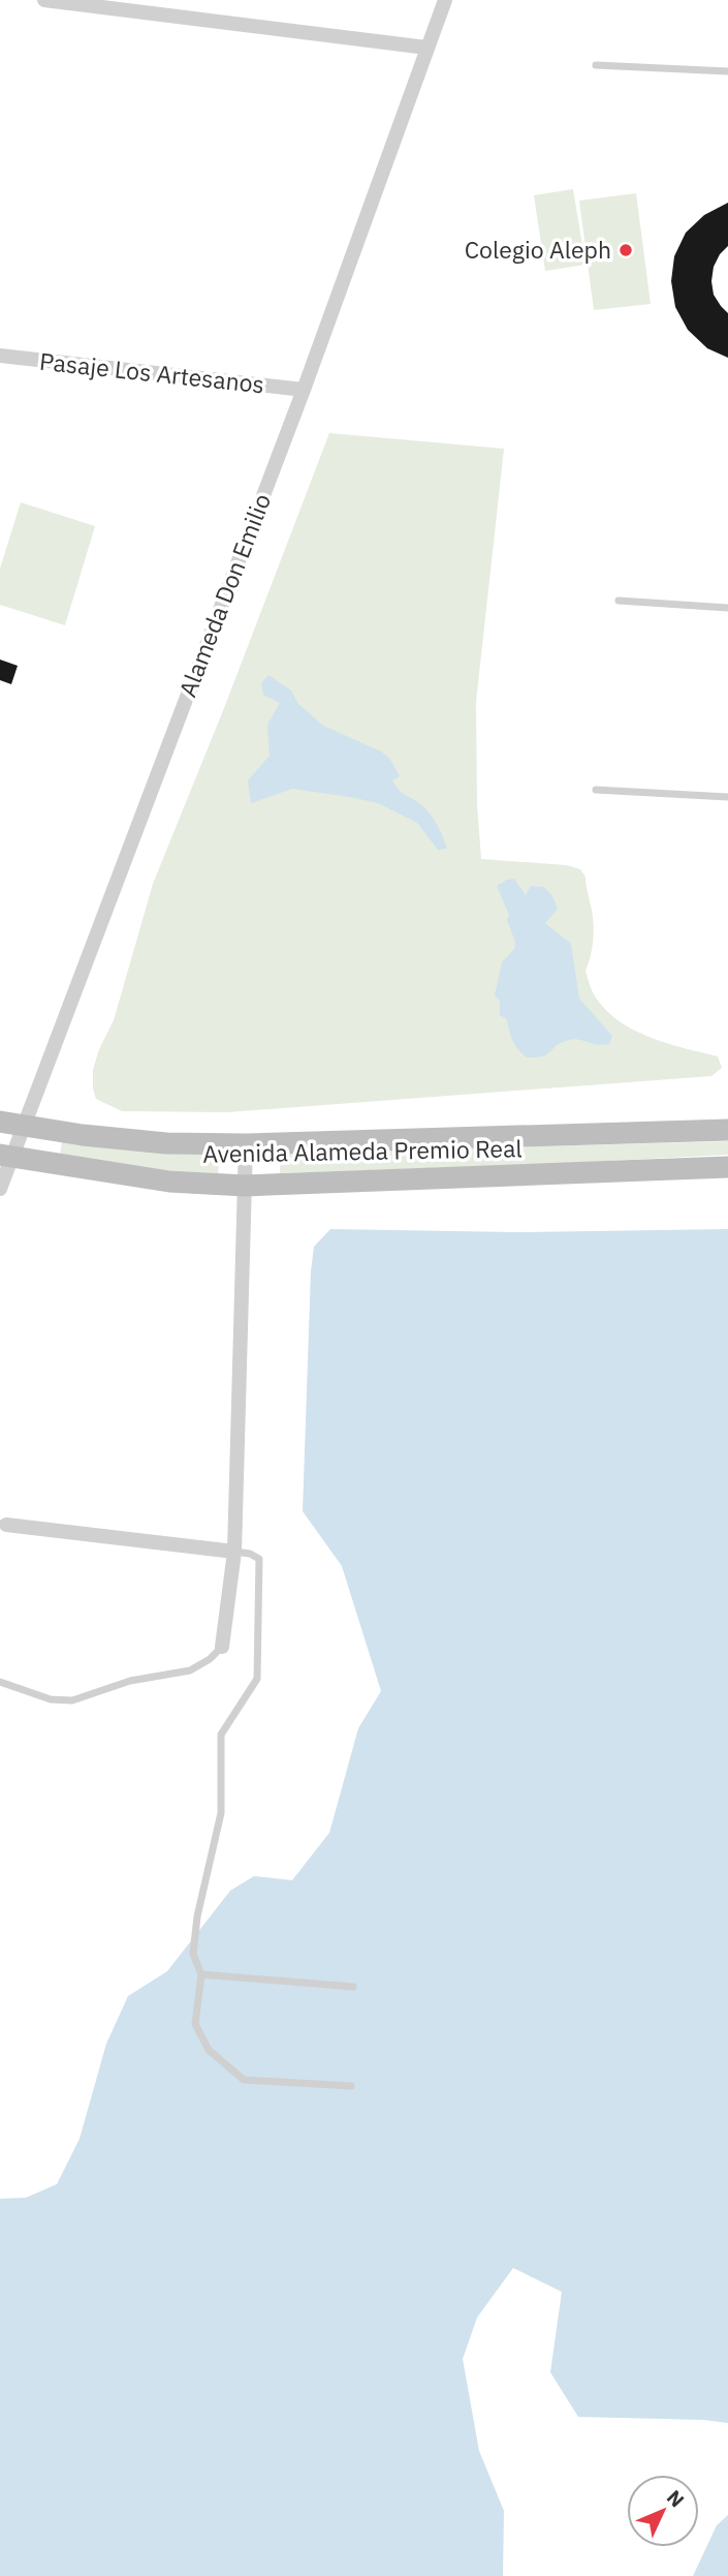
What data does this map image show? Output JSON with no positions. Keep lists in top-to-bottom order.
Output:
{
  "streets": {
    "street": ["Pasaje Los Artesanos", "Alameda Don Emilio", "Avenida Alameda Premio Real"]
  },
  "crossings": [
    ["Pasaje Los Artesanos", "Alameda Don Emilio"],
    ["Alameda Don Emilio", "Avenida Alameda Premio Real"]
  ],
  "places": ["Colegio Aleph"],
  "north": "top right"
}
